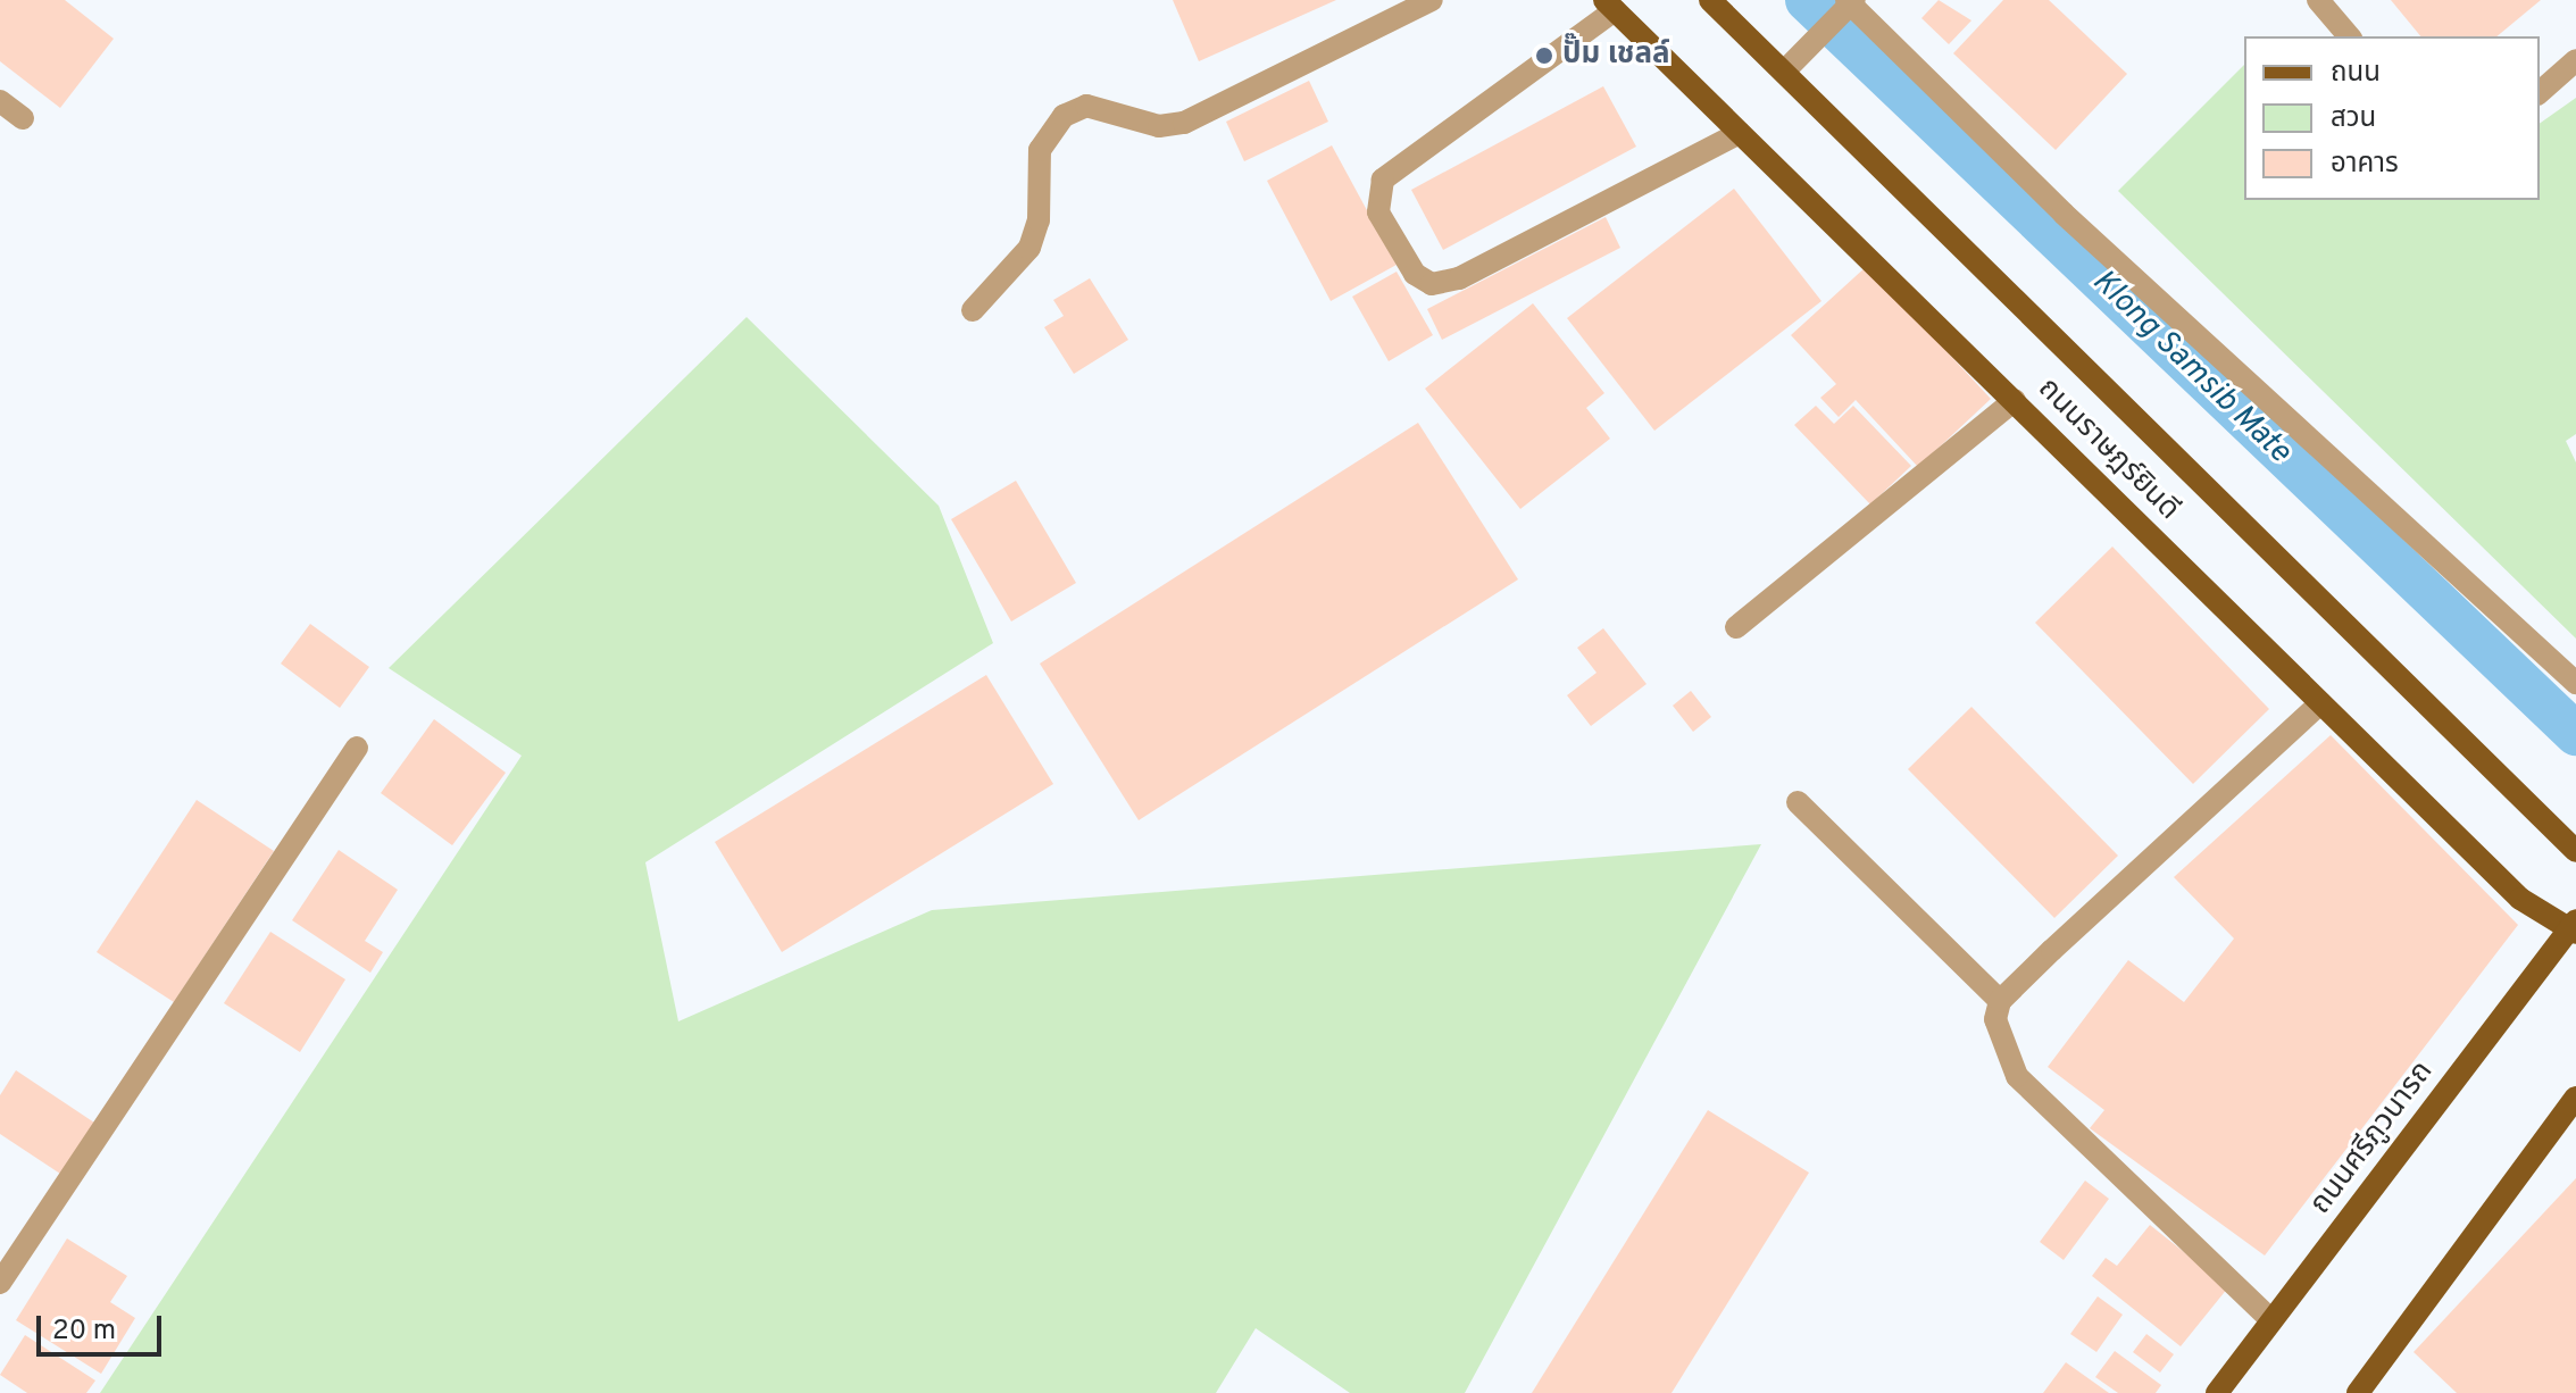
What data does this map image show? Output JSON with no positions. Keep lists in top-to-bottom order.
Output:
{
  "streets": {
    "main road": ["ถนนราษฎร์ยินดี", "ถนนศรีภูวนารถ"]
  },
  "crossings": [
    ["ถนนราษฎร์ยินดี", "ถนนศรีภูวนารถ"]
  ],
  "water": ["Klong Samsib Mate"],
  "places": ["ปั๊ม เชลล์"],
  "legend": ["ถนน", "สวน", "อาคาร"],
  "scale_bar": "20 m"
}
